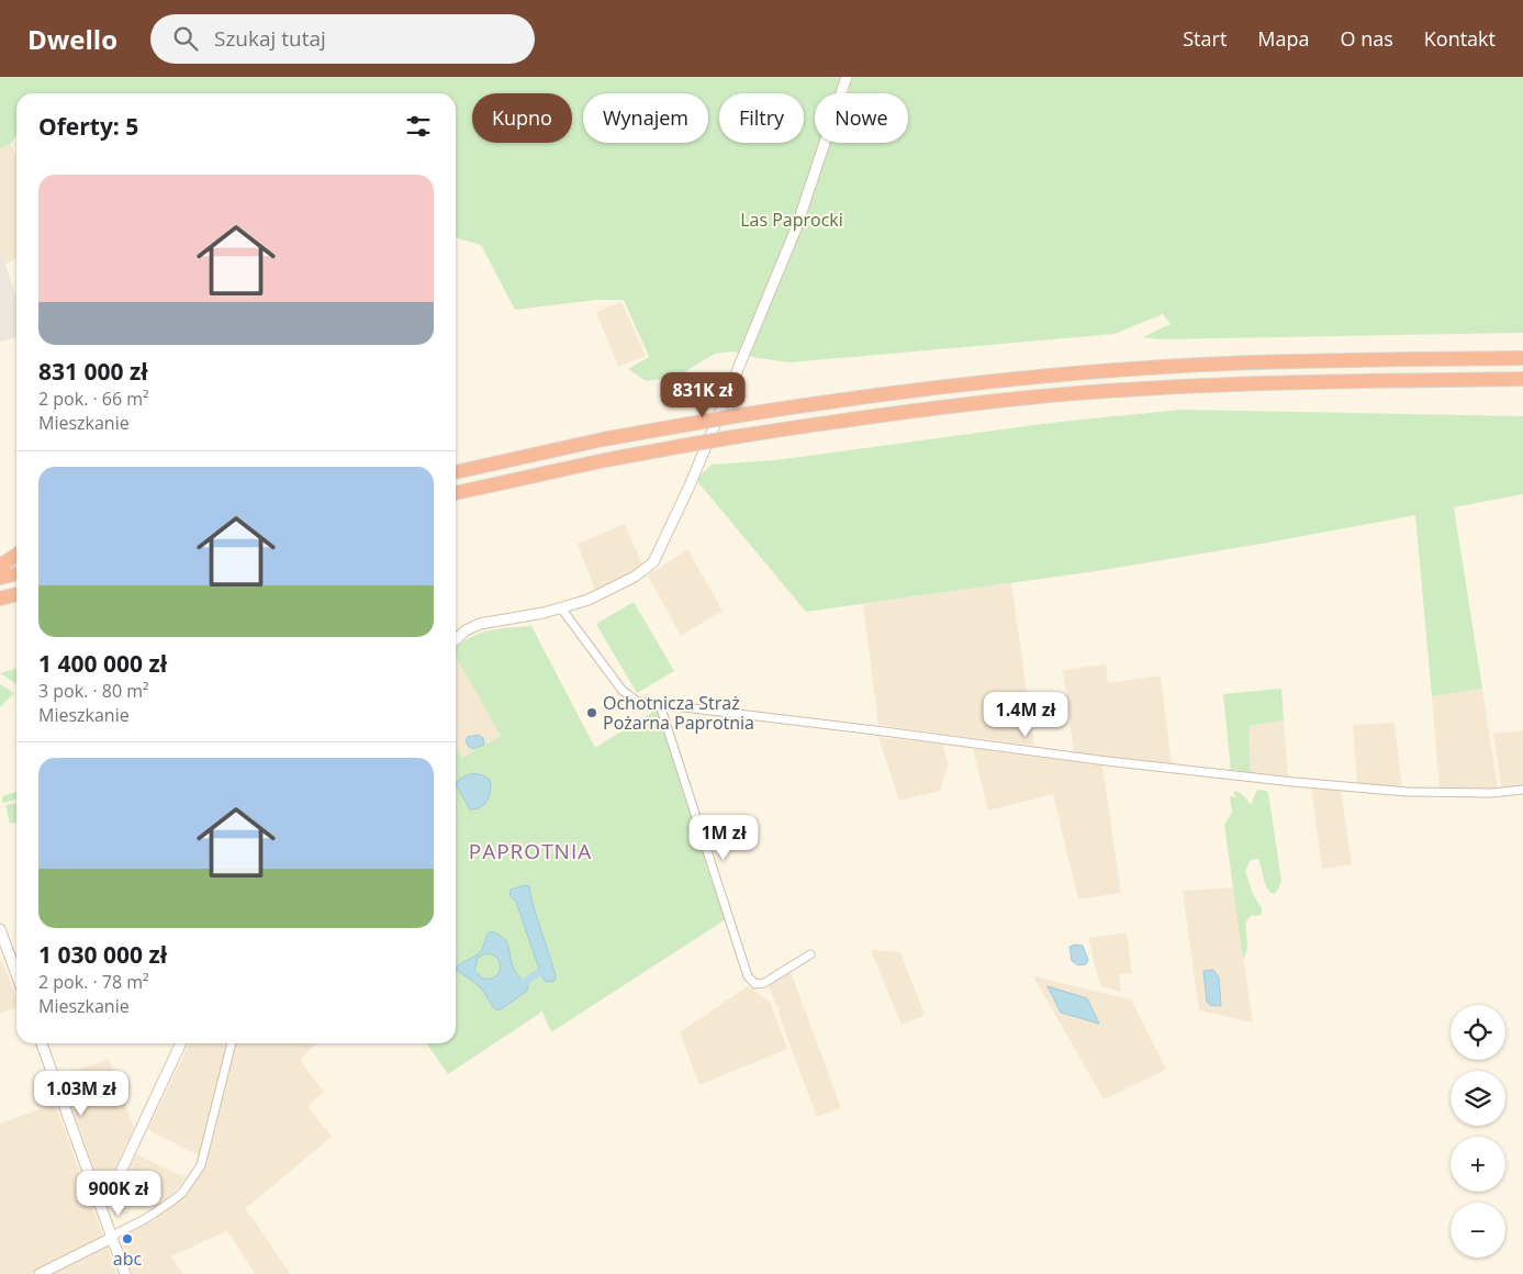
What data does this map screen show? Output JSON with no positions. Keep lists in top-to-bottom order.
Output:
{
  "districts": ["PAPROTNIA"],
  "parks": ["Las Paprocki"],
  "places": ["Ochotnicza Straż Pożarna Paprotnia", "abc"],
  "page": {
    "header": "Dwello",
    "search": "Szukaj tutaj",
    "nav": [
      "Start",
      "Mapa",
      "O nas",
      "Kontakt"
    ],
    "chip": [
      "Kupno",
      "Wynajem",
      "Filtry",
      "Nowe"
    ],
    "heading": "Oferty: 5",
    "list": [
      {
        "name": "831 000 zł",
        "note": "2 pok. · 66 m² · Mieszkanie"
      },
      {
        "name": "1 400 000 zł",
        "note": "3 pok. · 80 m² · Mieszkanie"
      },
      {
        "name": "1 030 000 zł",
        "note": "2 pok. · 78 m² · Mieszkanie"
      }
    ],
    "price": [
      "831K zł",
      "1.4M zł",
      "1M zł",
      "1.03M zł",
      "900K zł"
    ],
    "map_buttons": ["+", "−"]
  }
}
